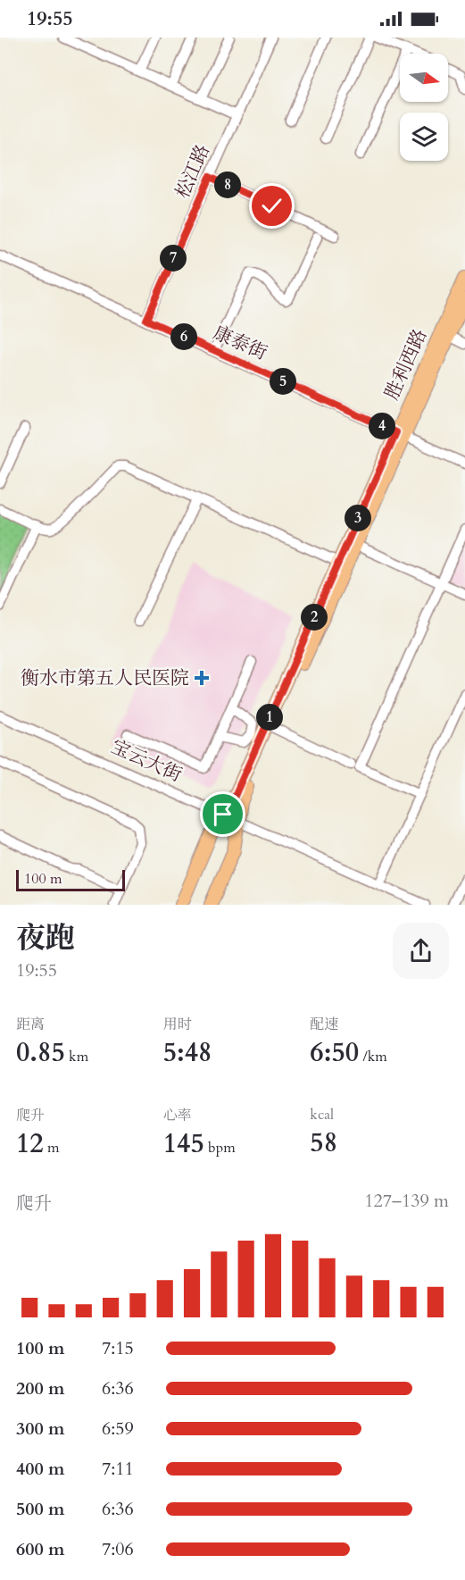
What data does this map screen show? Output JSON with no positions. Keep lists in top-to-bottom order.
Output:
{
  "streets": {
    "main road": ["胜利西路"],
    "street": ["松江路", "康泰街", "宝云大街"]
  },
  "crossings": [
    ["松江路", "康泰街"],
    ["康泰街", "胜利西路"],
    ["胜利西路", "宝云大街"]
  ],
  "places": {
    "health": ["衡水市第五人民医院"]
  },
  "scale_bar": "100 m",
  "north": "right",
  "page": {
    "status": "19:55",
    "pins": [
      "8",
      "7",
      "6",
      "5",
      "4",
      "3",
      "2",
      "1"
    ],
    "scale": "100 m",
    "heading": ["夜跑", "19:55"],
    "stats": [
      ["距离", "0.85 km"],
      ["用时", "5:48"],
      ["配速", "6:50 /km"],
      ["爬升", "12 m"],
      ["心率", "145 bpm"],
      ["kcal", "58"]
    ],
    "chart": ["爬升", "127–139 m"],
    "list": [
      {
        "name": "100 m",
        "note": "7:15"
      },
      {
        "name": "200 m",
        "note": "6:36"
      },
      {
        "name": "300 m",
        "note": "6:59"
      },
      {
        "name": "400 m",
        "note": "7:11"
      },
      {
        "name": "500 m",
        "note": "6:36"
      },
      {
        "name": "600 m",
        "note": "7:06"
      }
    ]
  }
}
